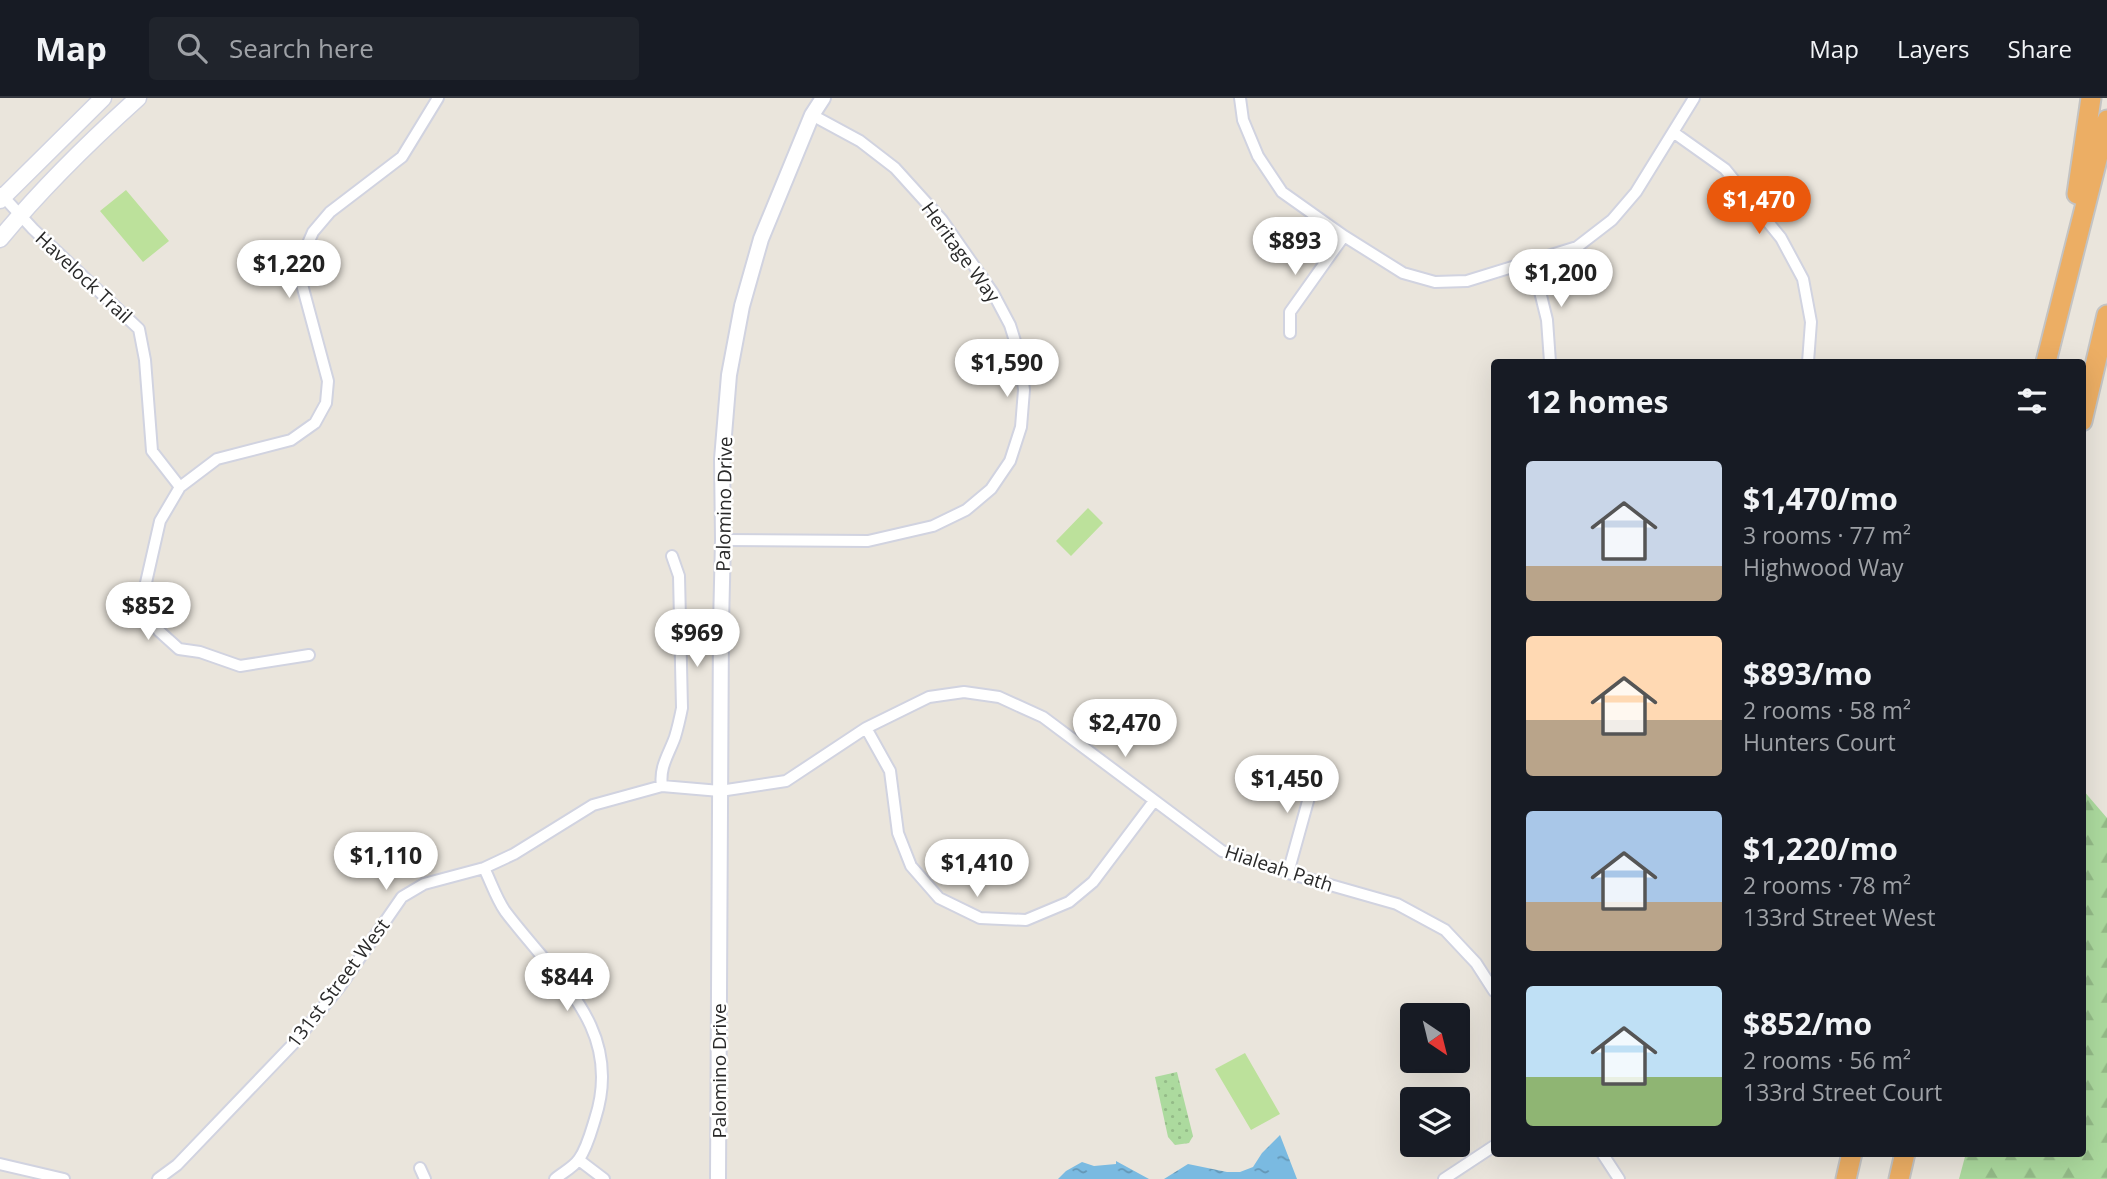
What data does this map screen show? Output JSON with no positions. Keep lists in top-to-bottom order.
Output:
{
  "streets": {
    "street": [
      "Heritage Way",
      "Havelock Trail",
      "Palomino Drive",
      "Hialeah Path",
      "131st Street West"
    ]
  },
  "crossings": [
    ["Heritage Way", "Palomino Drive"],
    ["Palomino Drive", "Hialeah Path"],
    ["Palomino Drive", "131st Street West"],
    ["Hialeah Path", "131st Street West"]
  ],
  "north": "bottom right",
  "page": {
    "header": "Map",
    "search": "Search here",
    "nav": ["Map", "Layers", "Share"],
    "price": [
      "$1,470",
      "$893",
      "$1,220",
      "$1,200",
      "$1,590",
      "$852",
      "$969",
      "$2,470",
      "$1,450",
      "$1,110",
      "$1,410",
      "$844"
    ],
    "heading": "12 homes",
    "list": [
      {
        "name": "$1,470/mo",
        "note": "3 rooms · 77 m² · Highwood Way"
      },
      {
        "name": "$893/mo",
        "note": "2 rooms · 58 m² · Hunters Court"
      },
      {
        "name": "$1,220/mo",
        "note": "2 rooms · 78 m² · 133rd Street West"
      },
      {
        "name": "$852/mo",
        "note": "2 rooms · 56 m² · 133rd Street Court"
      }
    ]
  }
}
